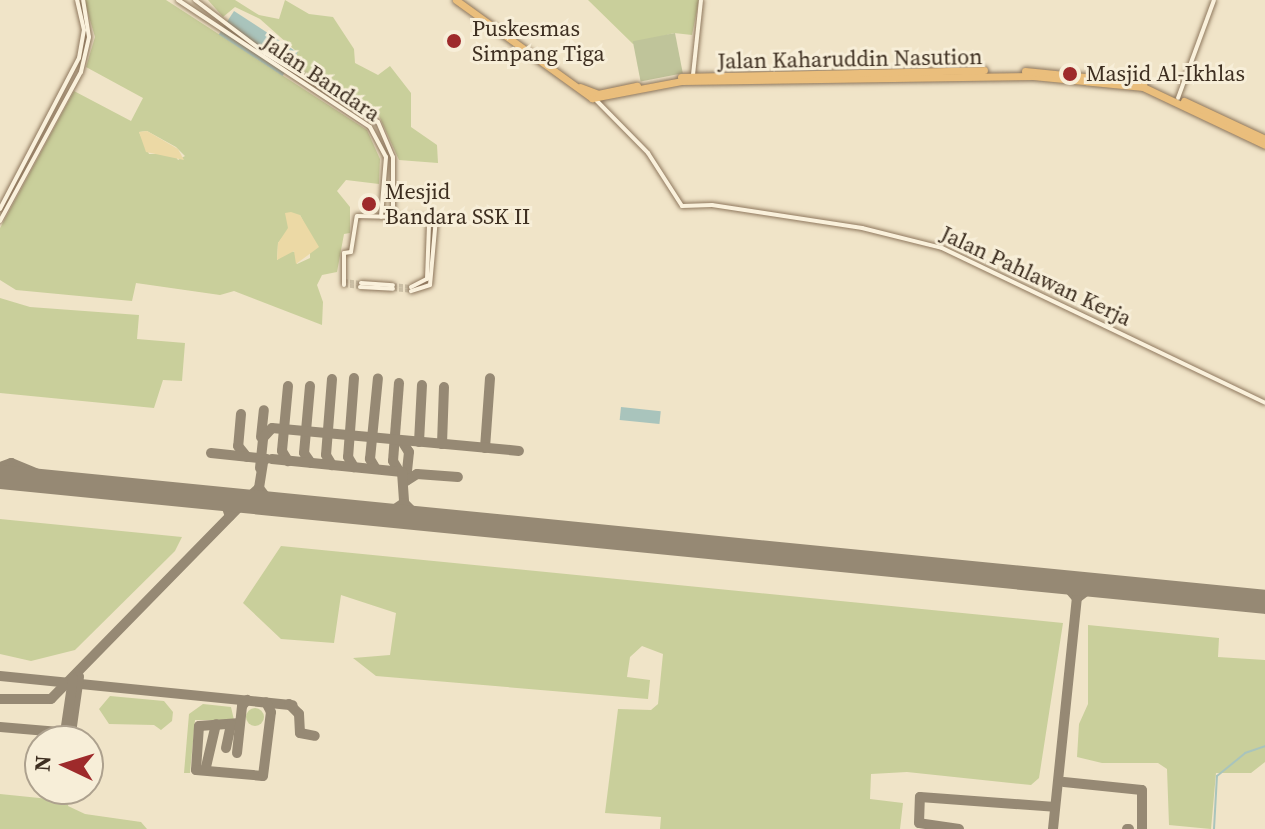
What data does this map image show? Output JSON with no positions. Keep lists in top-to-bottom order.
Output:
{
  "streets": {
    "highway": ["Jalan Kaharuddin Nasution"],
    "street": ["Jalan Bandara", "Jalan Pahlawan Kerja"]
  },
  "crossings": [
    ["Jalan Kaharuddin Nasution", "Jalan Pahlawan Kerja"]
  ],
  "places": ["Puskesmas Simpang Tiga", "Masjid Al-Ikhlas", "Mesjid Bandara SSK II"],
  "north": "left"
}
